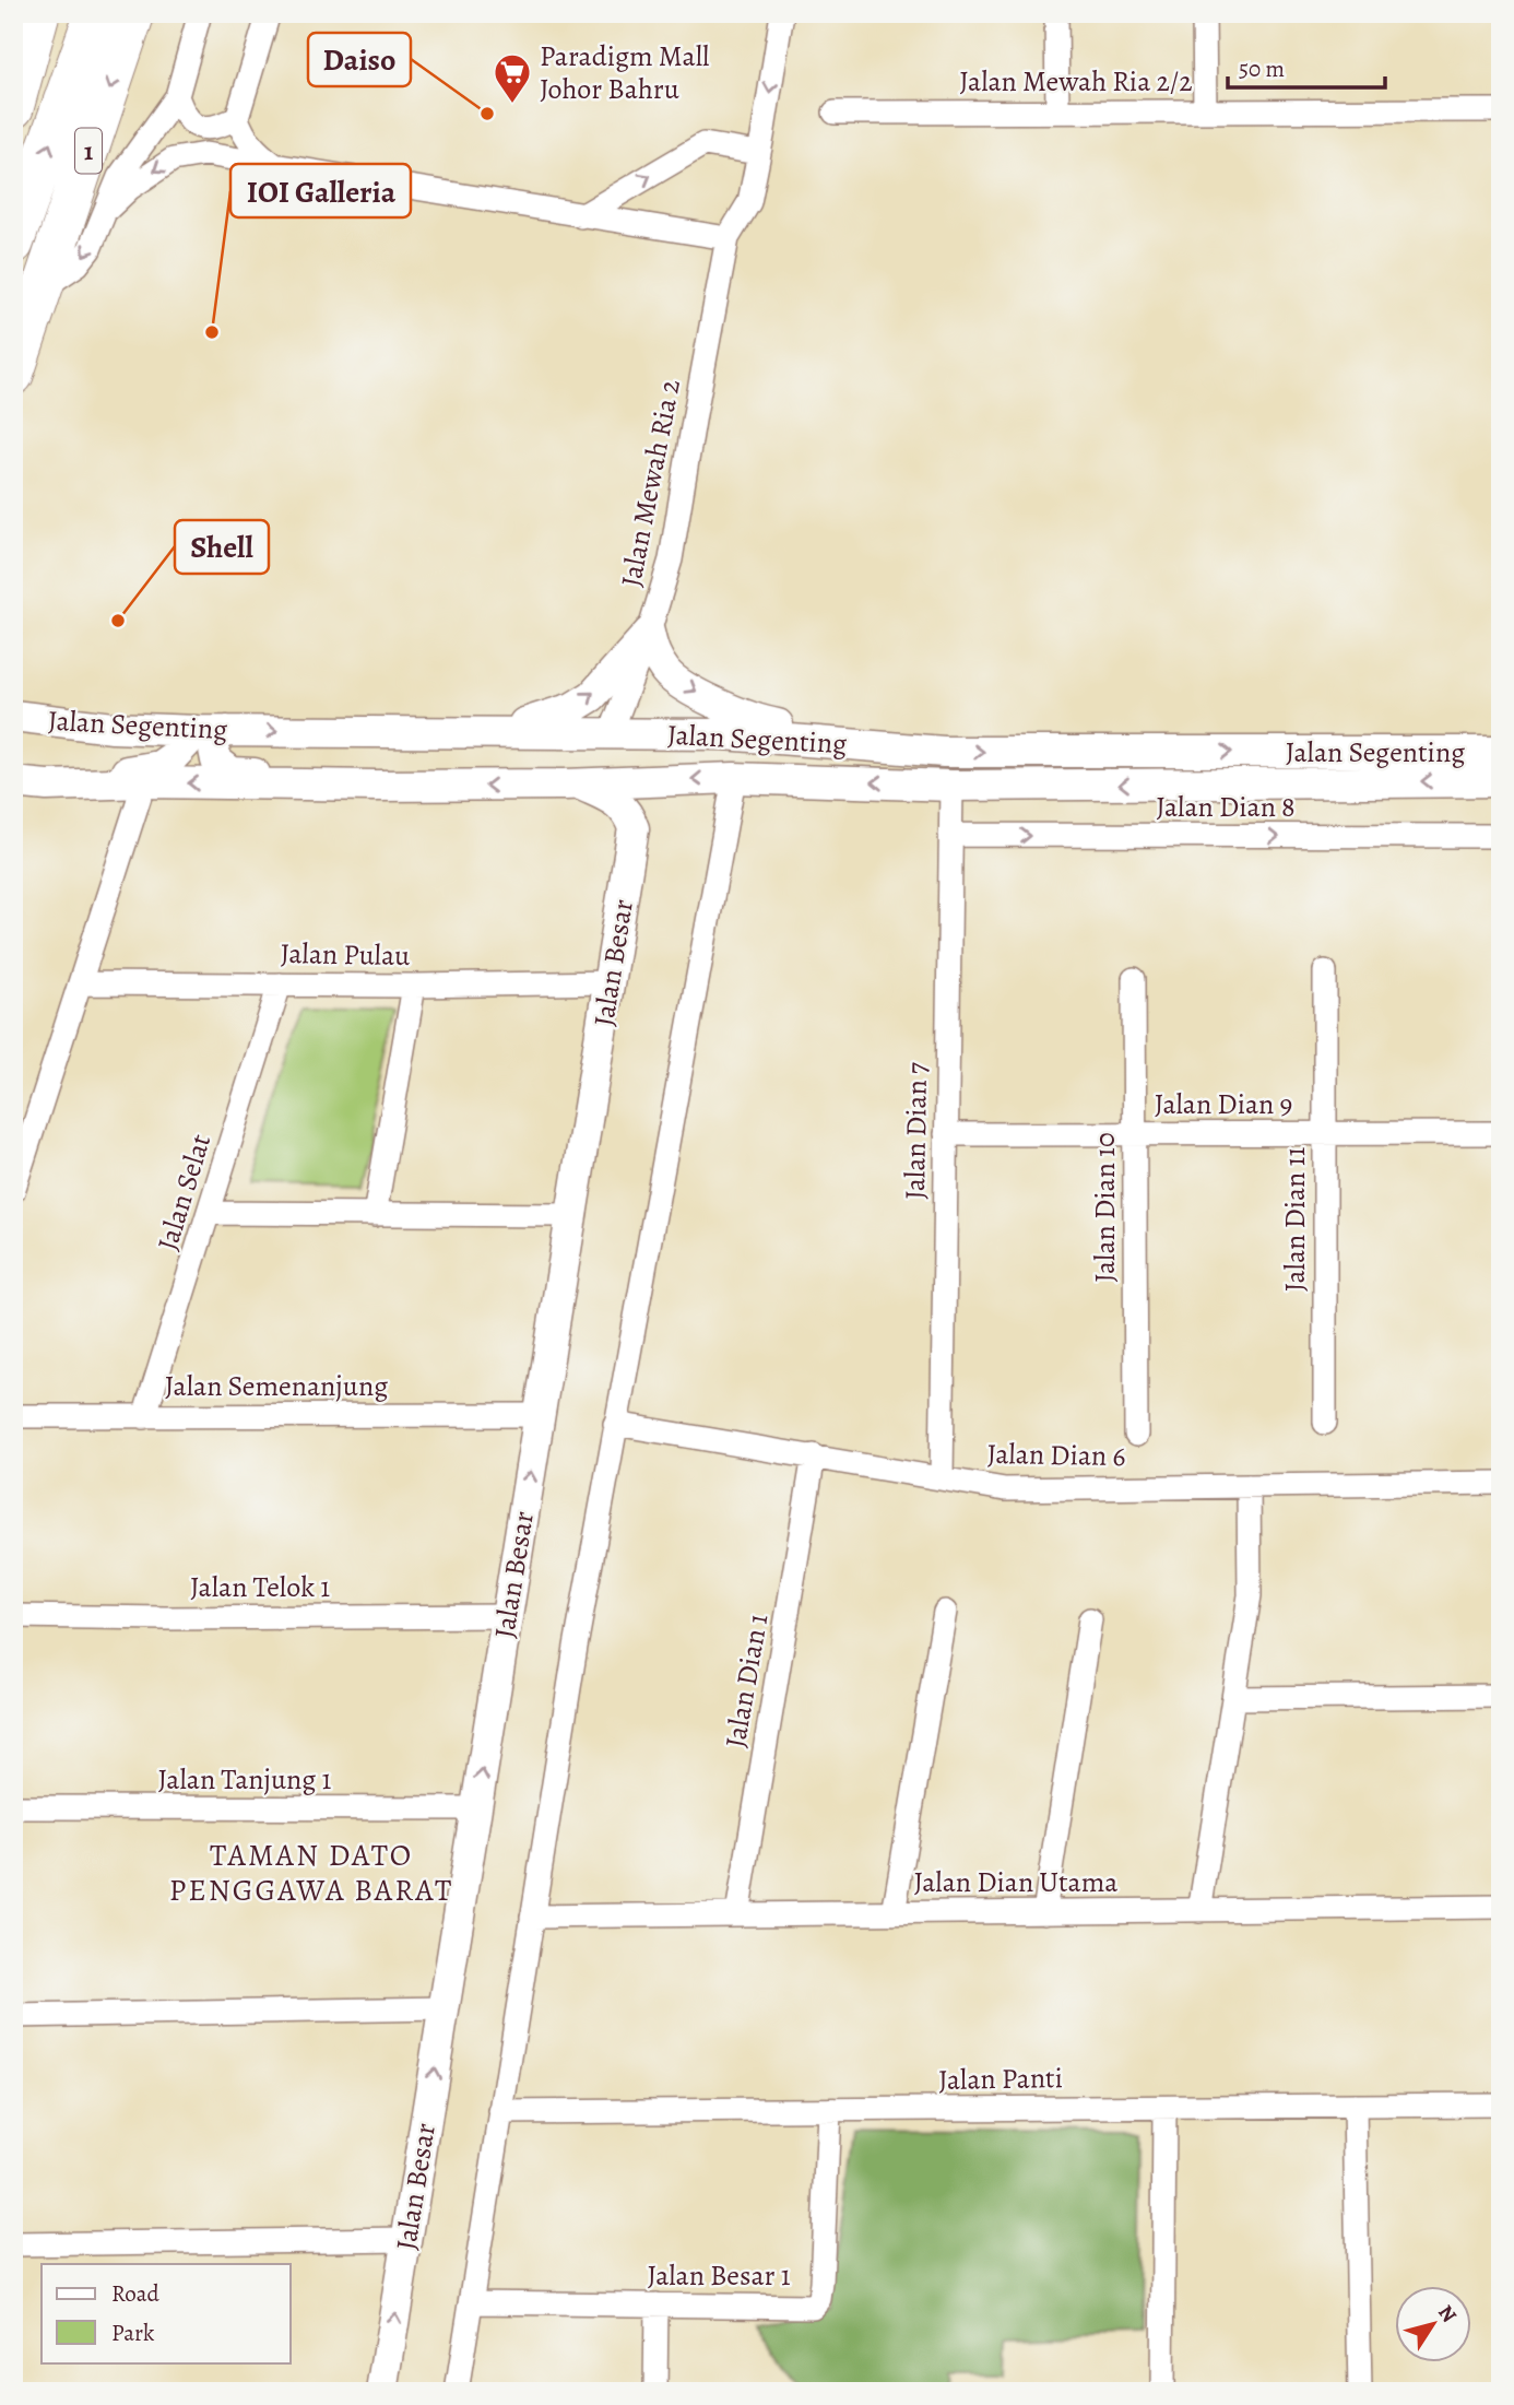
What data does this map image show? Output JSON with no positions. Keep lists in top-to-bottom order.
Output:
{
  "streets": {
    "highway": ["1"],
    "street": [
      "Jalan Mewah Ria 2/2",
      "Jalan Mewah Ria 2",
      "Jalan Segenting",
      "Jalan Dian 8",
      "Jalan Pulau",
      "Jalan Besar",
      "Jalan Dian 9",
      "Jalan Dian 7",
      "Jalan Selat",
      "Jalan Dian 10",
      "Jalan Dian 11",
      "Jalan Semenanjung",
      "Jalan Dian 6",
      "Jalan Telok 1",
      "Jalan Dian 1",
      "Jalan Tanjung 1",
      "Jalan Dian Utama",
      "Jalan Panti",
      "Jalan Besar 1"
    ]
  },
  "crossings": [
    ["Jalan Mewah Ria 2", "Jalan Segenting"],
    ["Jalan Segenting", "Jalan Besar"],
    ["Jalan Segenting", "Jalan Dian 7"],
    ["Jalan Dian 8", "Jalan Dian 7"],
    ["Jalan Pulau", "Jalan Besar"],
    ["Jalan Pulau", "Jalan Selat"],
    ["Jalan Besar", "Jalan Semenanjung"],
    ["Jalan Besar", "Jalan Telok 1"],
    ["Jalan Besar", "Jalan Tanjung 1"],
    ["Jalan Dian 9", "Jalan Dian 7"],
    ["Jalan Dian 9", "Jalan Dian 10"],
    ["Jalan Dian 9", "Jalan Dian 11"],
    ["Jalan Dian 7", "Jalan Dian 6"],
    ["Jalan Selat", "Jalan Semenanjung"],
    ["Jalan Dian 6", "Jalan Dian 1"],
    ["Jalan Dian 1", "Jalan Dian Utama"],
    ["Jalan Panti", "Jalan Besar 1"]
  ],
  "one_way": ["Jalan Dian 8"],
  "districts": ["TAMAN DATO PENGGAWA BARAT"],
  "places": {
    "supermarket": ["Paradigm Mall Johor Bahru"],
    "other": ["Daiso", "IOI Galleria", "Shell"]
  },
  "legend": ["Road", "Park"],
  "scale_bar": "50 m",
  "north": "top right"
}
